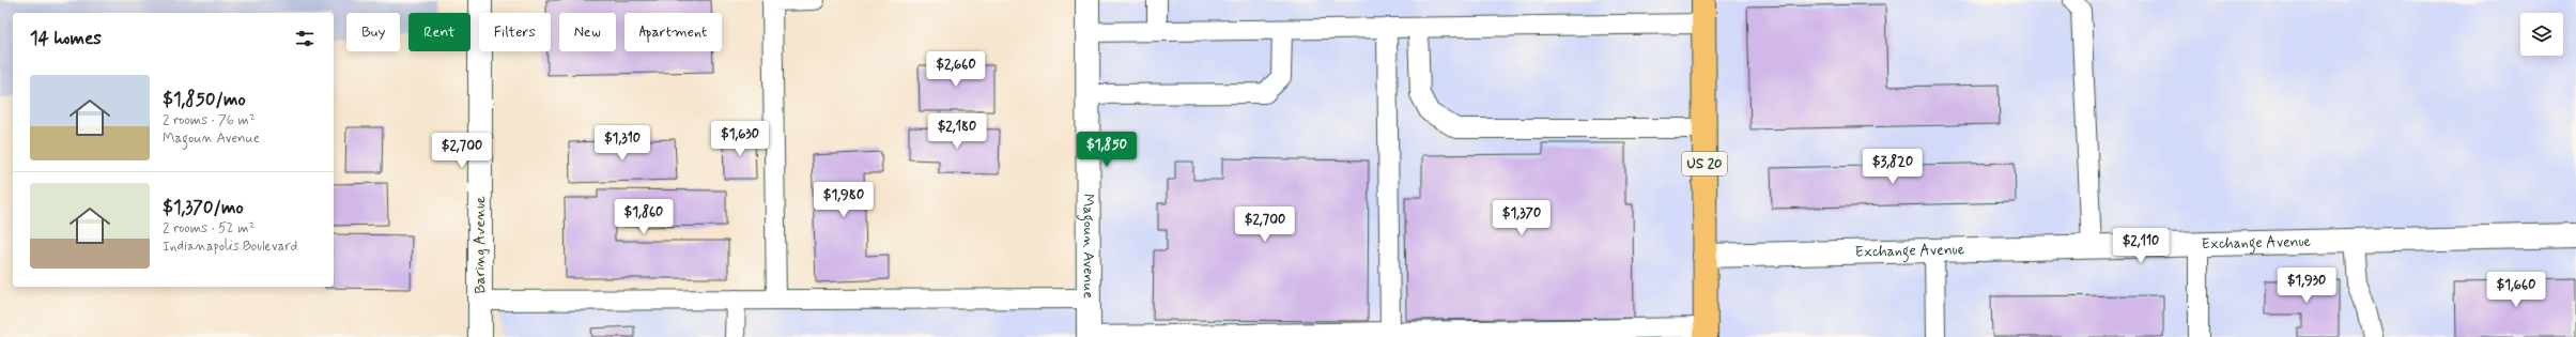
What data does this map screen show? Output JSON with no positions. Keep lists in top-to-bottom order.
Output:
{
  "streets": {
    "main road": ["US 20"],
    "street": ["Exchange Avenue", "Baring Avenue", "Magoun Avenue"]
  },
  "crossings": [
    ["US 20", "Exchange Avenue"]
  ],
  "page": {
    "chip": [
      "Buy",
      "Rent",
      "Filters",
      "New",
      "Apartment"
    ],
    "heading": "14 homes",
    "price": [
      "$2,660",
      "$2,180",
      "$1,630",
      "$1,310",
      "$1,850",
      "$2,700",
      "$3,820",
      "$1,980",
      "$1,860",
      "$1,370",
      "$2,700",
      "$2,110",
      "$1,930",
      "$1,660"
    ],
    "list": [
      {
        "name": "$1,850/mo",
        "note": "2 rooms · 76 m² · Magoun Avenue"
      },
      {
        "name": "$1,370/mo",
        "note": "2 rooms · 52 m² · Indianapolis Boulevard"
      }
    ]
  }
}
